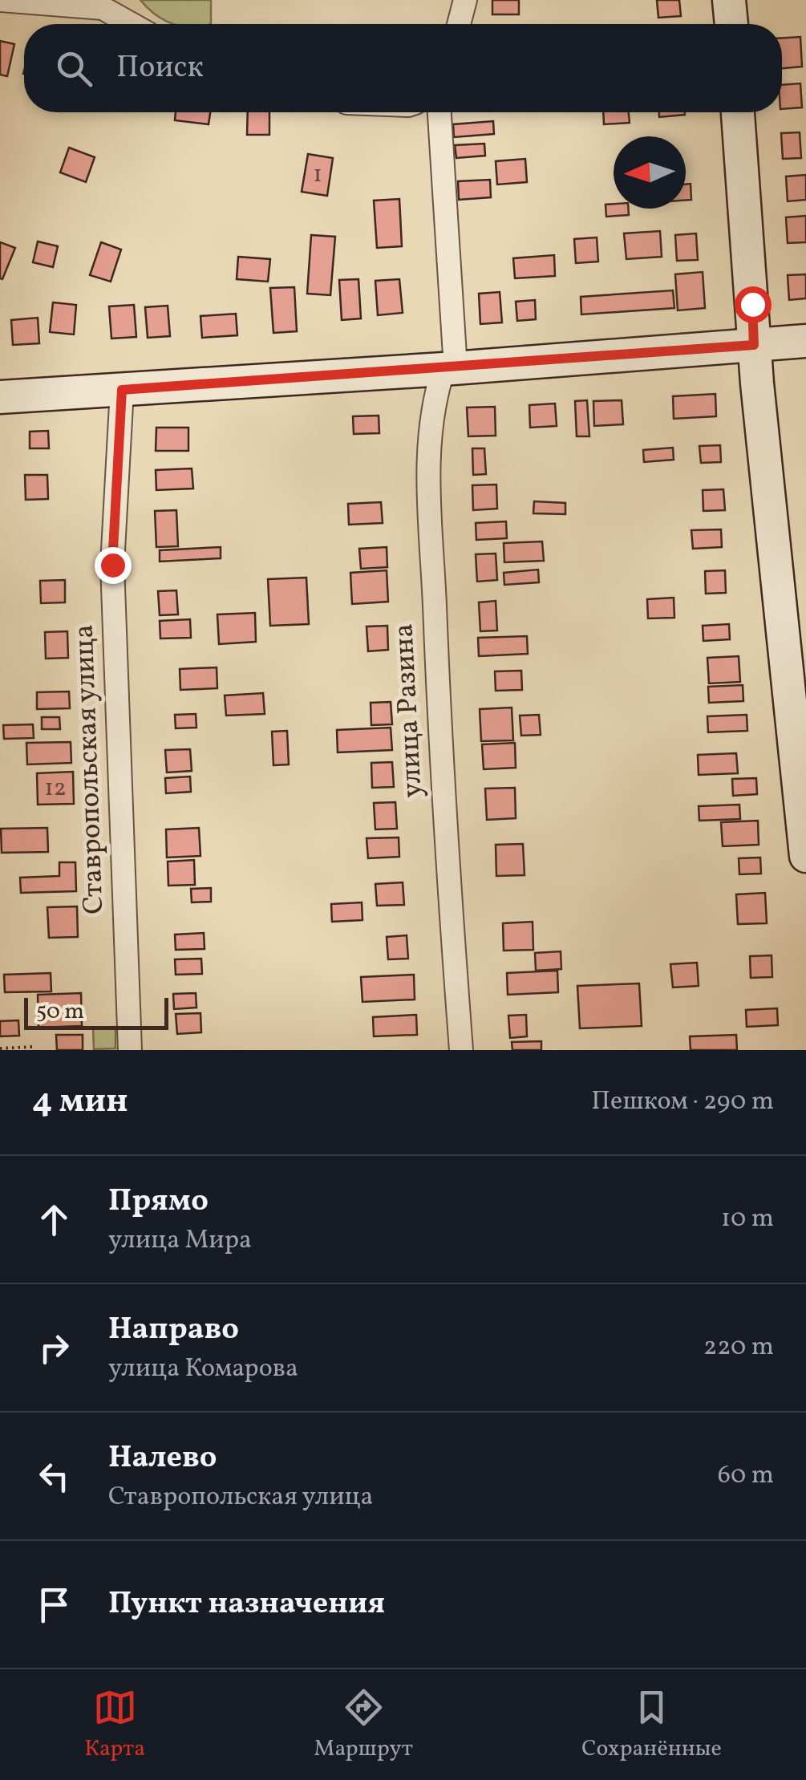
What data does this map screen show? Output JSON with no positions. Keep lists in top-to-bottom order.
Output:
{
  "streets": {
    "street": ["улица Разина", "Ставропольская улица"]
  },
  "house_numbers": ["1", "12"],
  "scale_bar": "50 m",
  "north": "left",
  "page": {
    "search": "Поиск",
    "scale": "50 m",
    "heading": ["4 мин", "Пешком · 290 m"],
    "list": [
      ["Прямо", "улица Мира", "10 m"],
      ["Направо", "улица Комарова", "220 m"],
      ["Налево", "Ставропольская улица", "60 m"],
      "Пункт назначения"
    ],
    "nav": ["Карта", "Маршрут", "Сохранённые"]
  }
}
